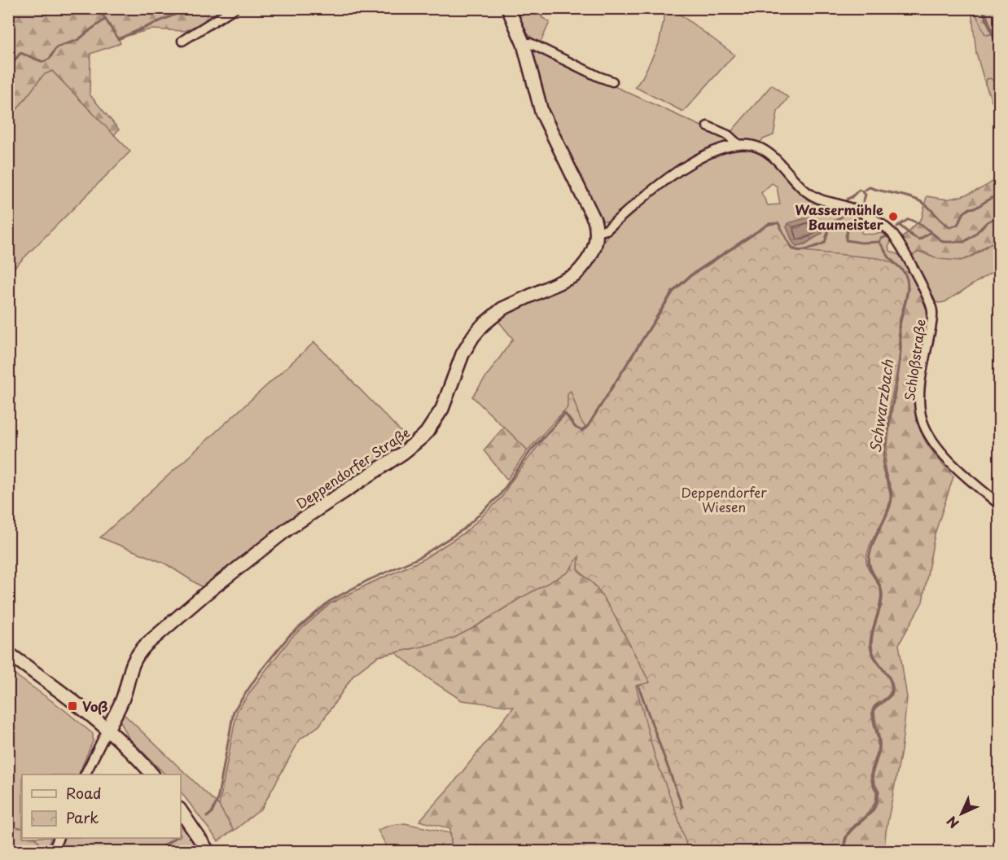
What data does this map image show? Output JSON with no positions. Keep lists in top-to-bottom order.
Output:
{
  "streets": {
    "street": ["Schloßstraße", "Deppendorfer Straße"]
  },
  "water": ["Schwarzbach"],
  "parks": ["Deppendorfer Wiesen"],
  "places": {
    "other": ["Wassermühle Baumeister"],
    "transit": ["Voß"]
  },
  "legend": ["Road", "Park"],
  "north": "bottom left"
}
